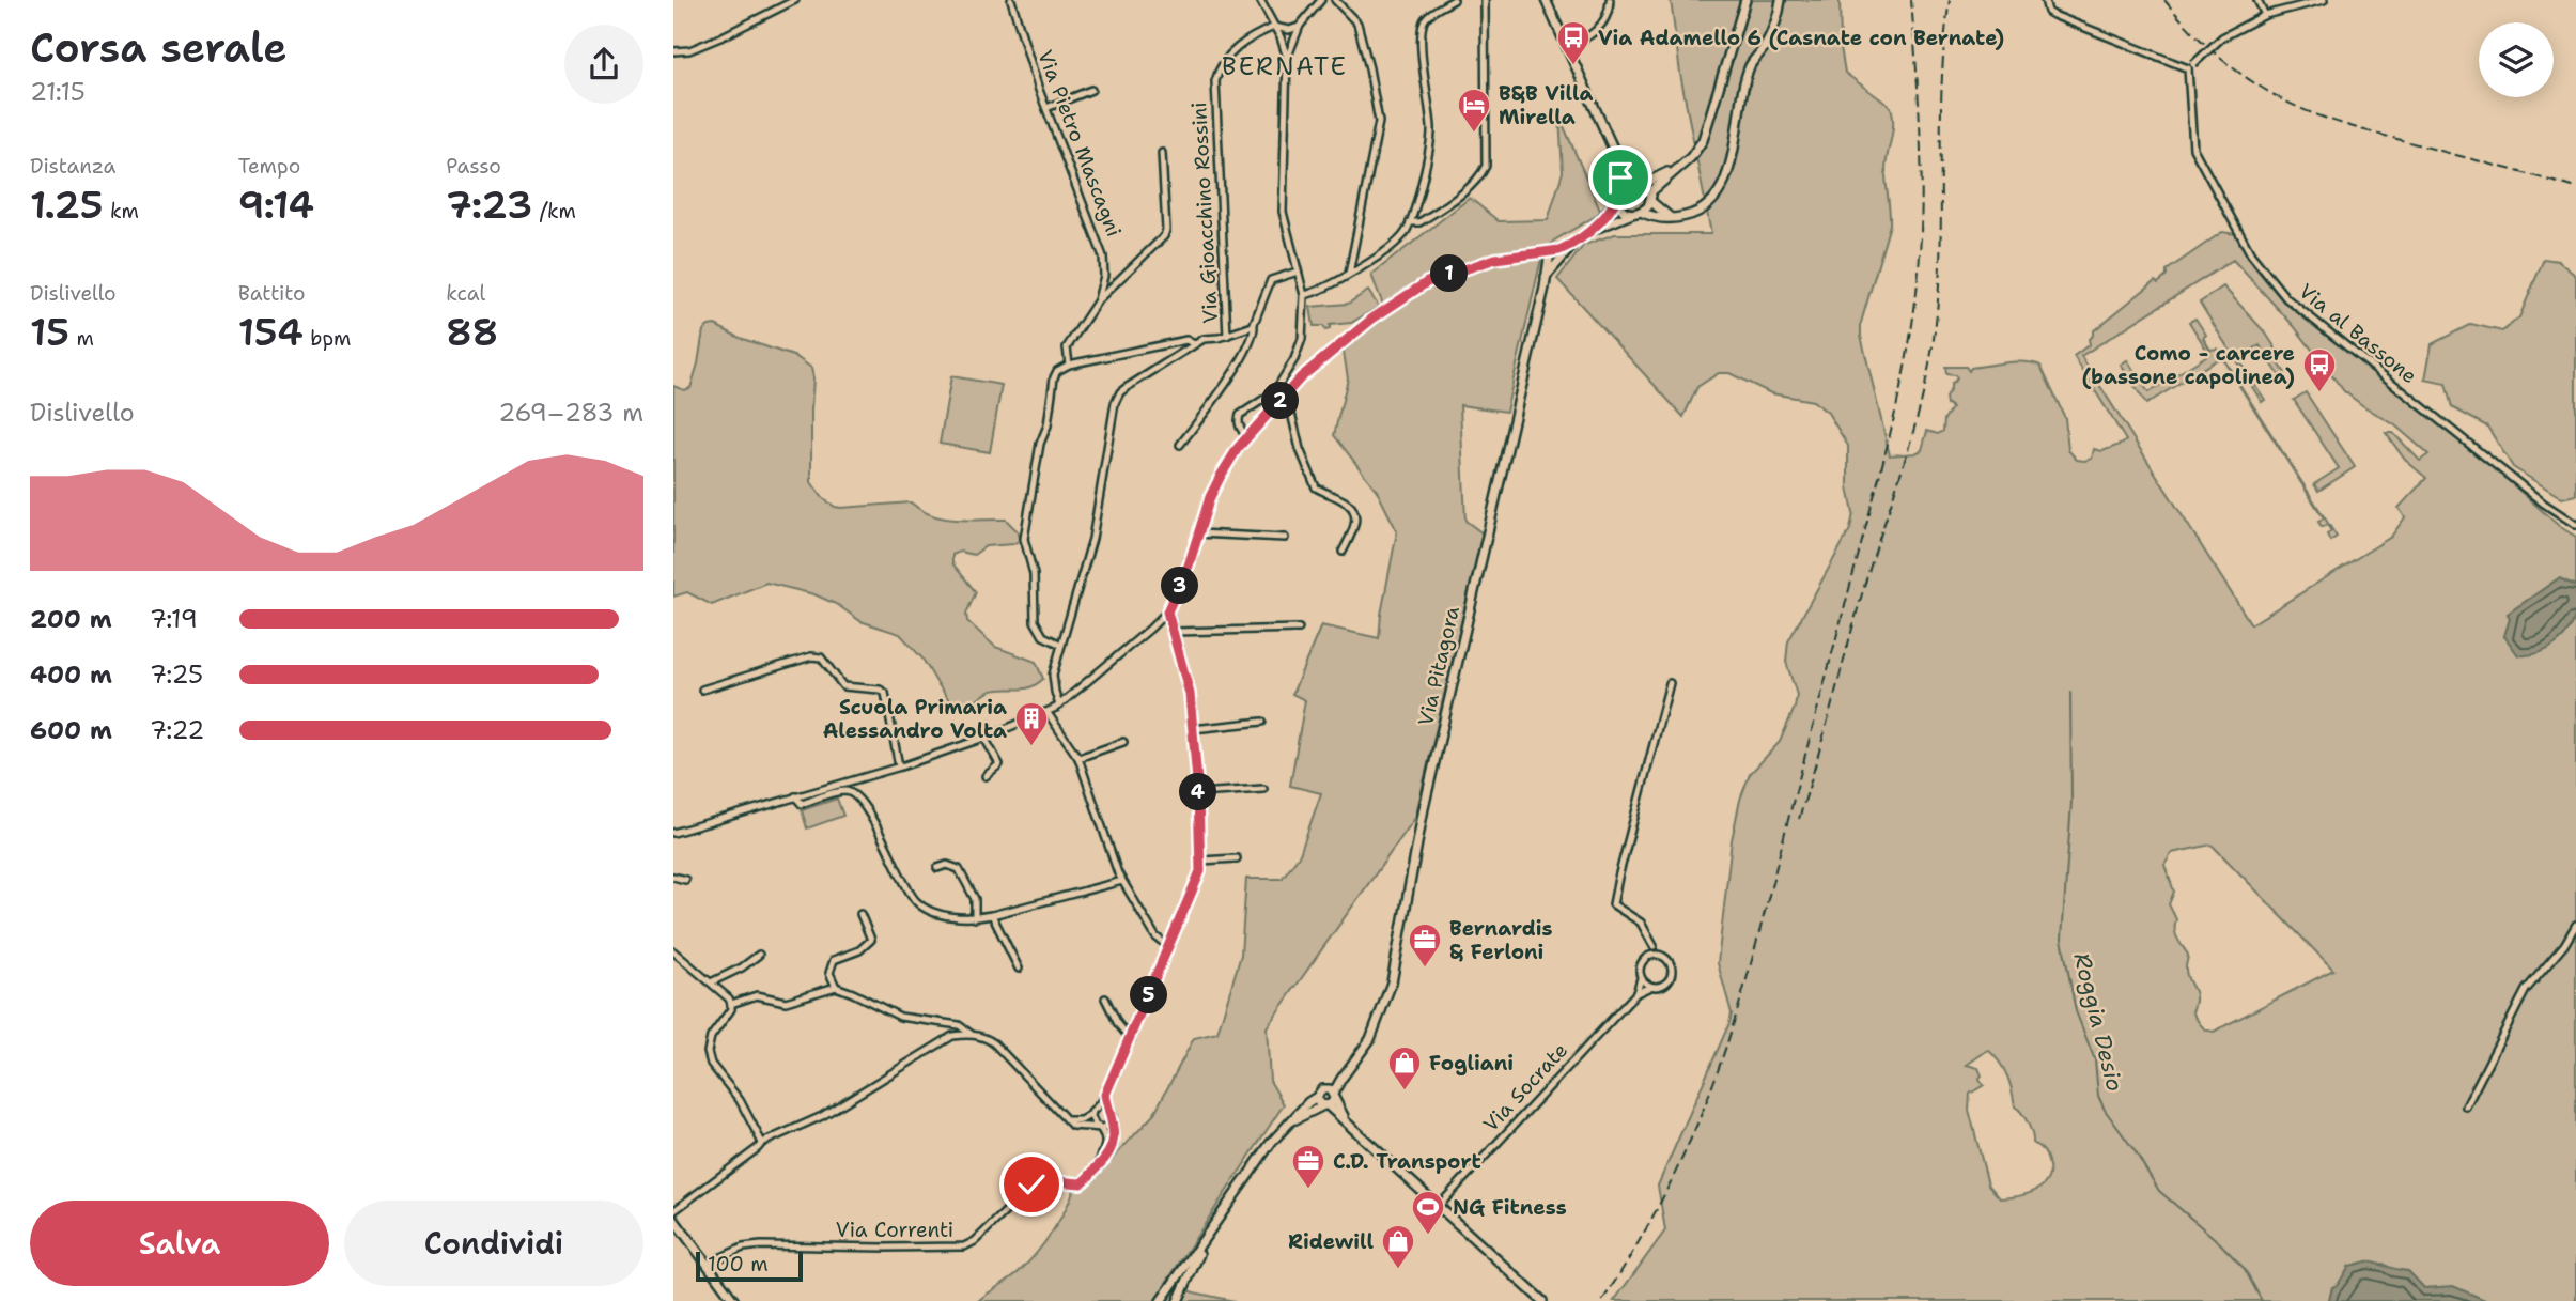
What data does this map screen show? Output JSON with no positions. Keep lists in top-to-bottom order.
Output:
{
  "streets": {
    "street": [
      "Via Pietro Mascagni",
      "Via Gioacchino Rossini",
      "Via al Bassone",
      "Via Pitagora",
      "Via Socrate",
      "Via Correnti"
    ]
  },
  "districts": ["BERNATE"],
  "water": ["Roggia Desio"],
  "places": {
    "bus stop": ["Via Adamello 6 (Casnate con Bernate)", "Como - carcere (bassone capolinea)"],
    "hotel": ["B&B Villa Mirella"],
    "building": ["Scuola Primaria Alessandro Volta"],
    "office": ["Bernardis & Ferloni", "C.D. Transport"],
    "shop": ["Fogliani", "Ridewill"],
    "sports": ["NG Fitness"]
  },
  "scale_bar": "100 m",
  "page": {
    "heading": ["Corsa serale", "21:15"],
    "stats": [
      ["Distanza", "1.25 km"],
      ["Tempo", "9:14"],
      ["Passo", "7:23 /km"],
      ["Dislivello", "15 m"],
      ["Battito", "154 bpm"],
      ["kcal", "88"]
    ],
    "pins": [
      "1",
      "2",
      "3",
      "4",
      "5"
    ],
    "chart": ["Dislivello", "269–283 m"],
    "list": [
      {
        "name": "200 m",
        "note": "7:19"
      },
      {
        "name": "400 m",
        "note": "7:25"
      },
      {
        "name": "600 m",
        "note": "7:22"
      }
    ],
    "buttons": ["Salva", "Condividi"],
    "scale": "100 m"
  }
}
